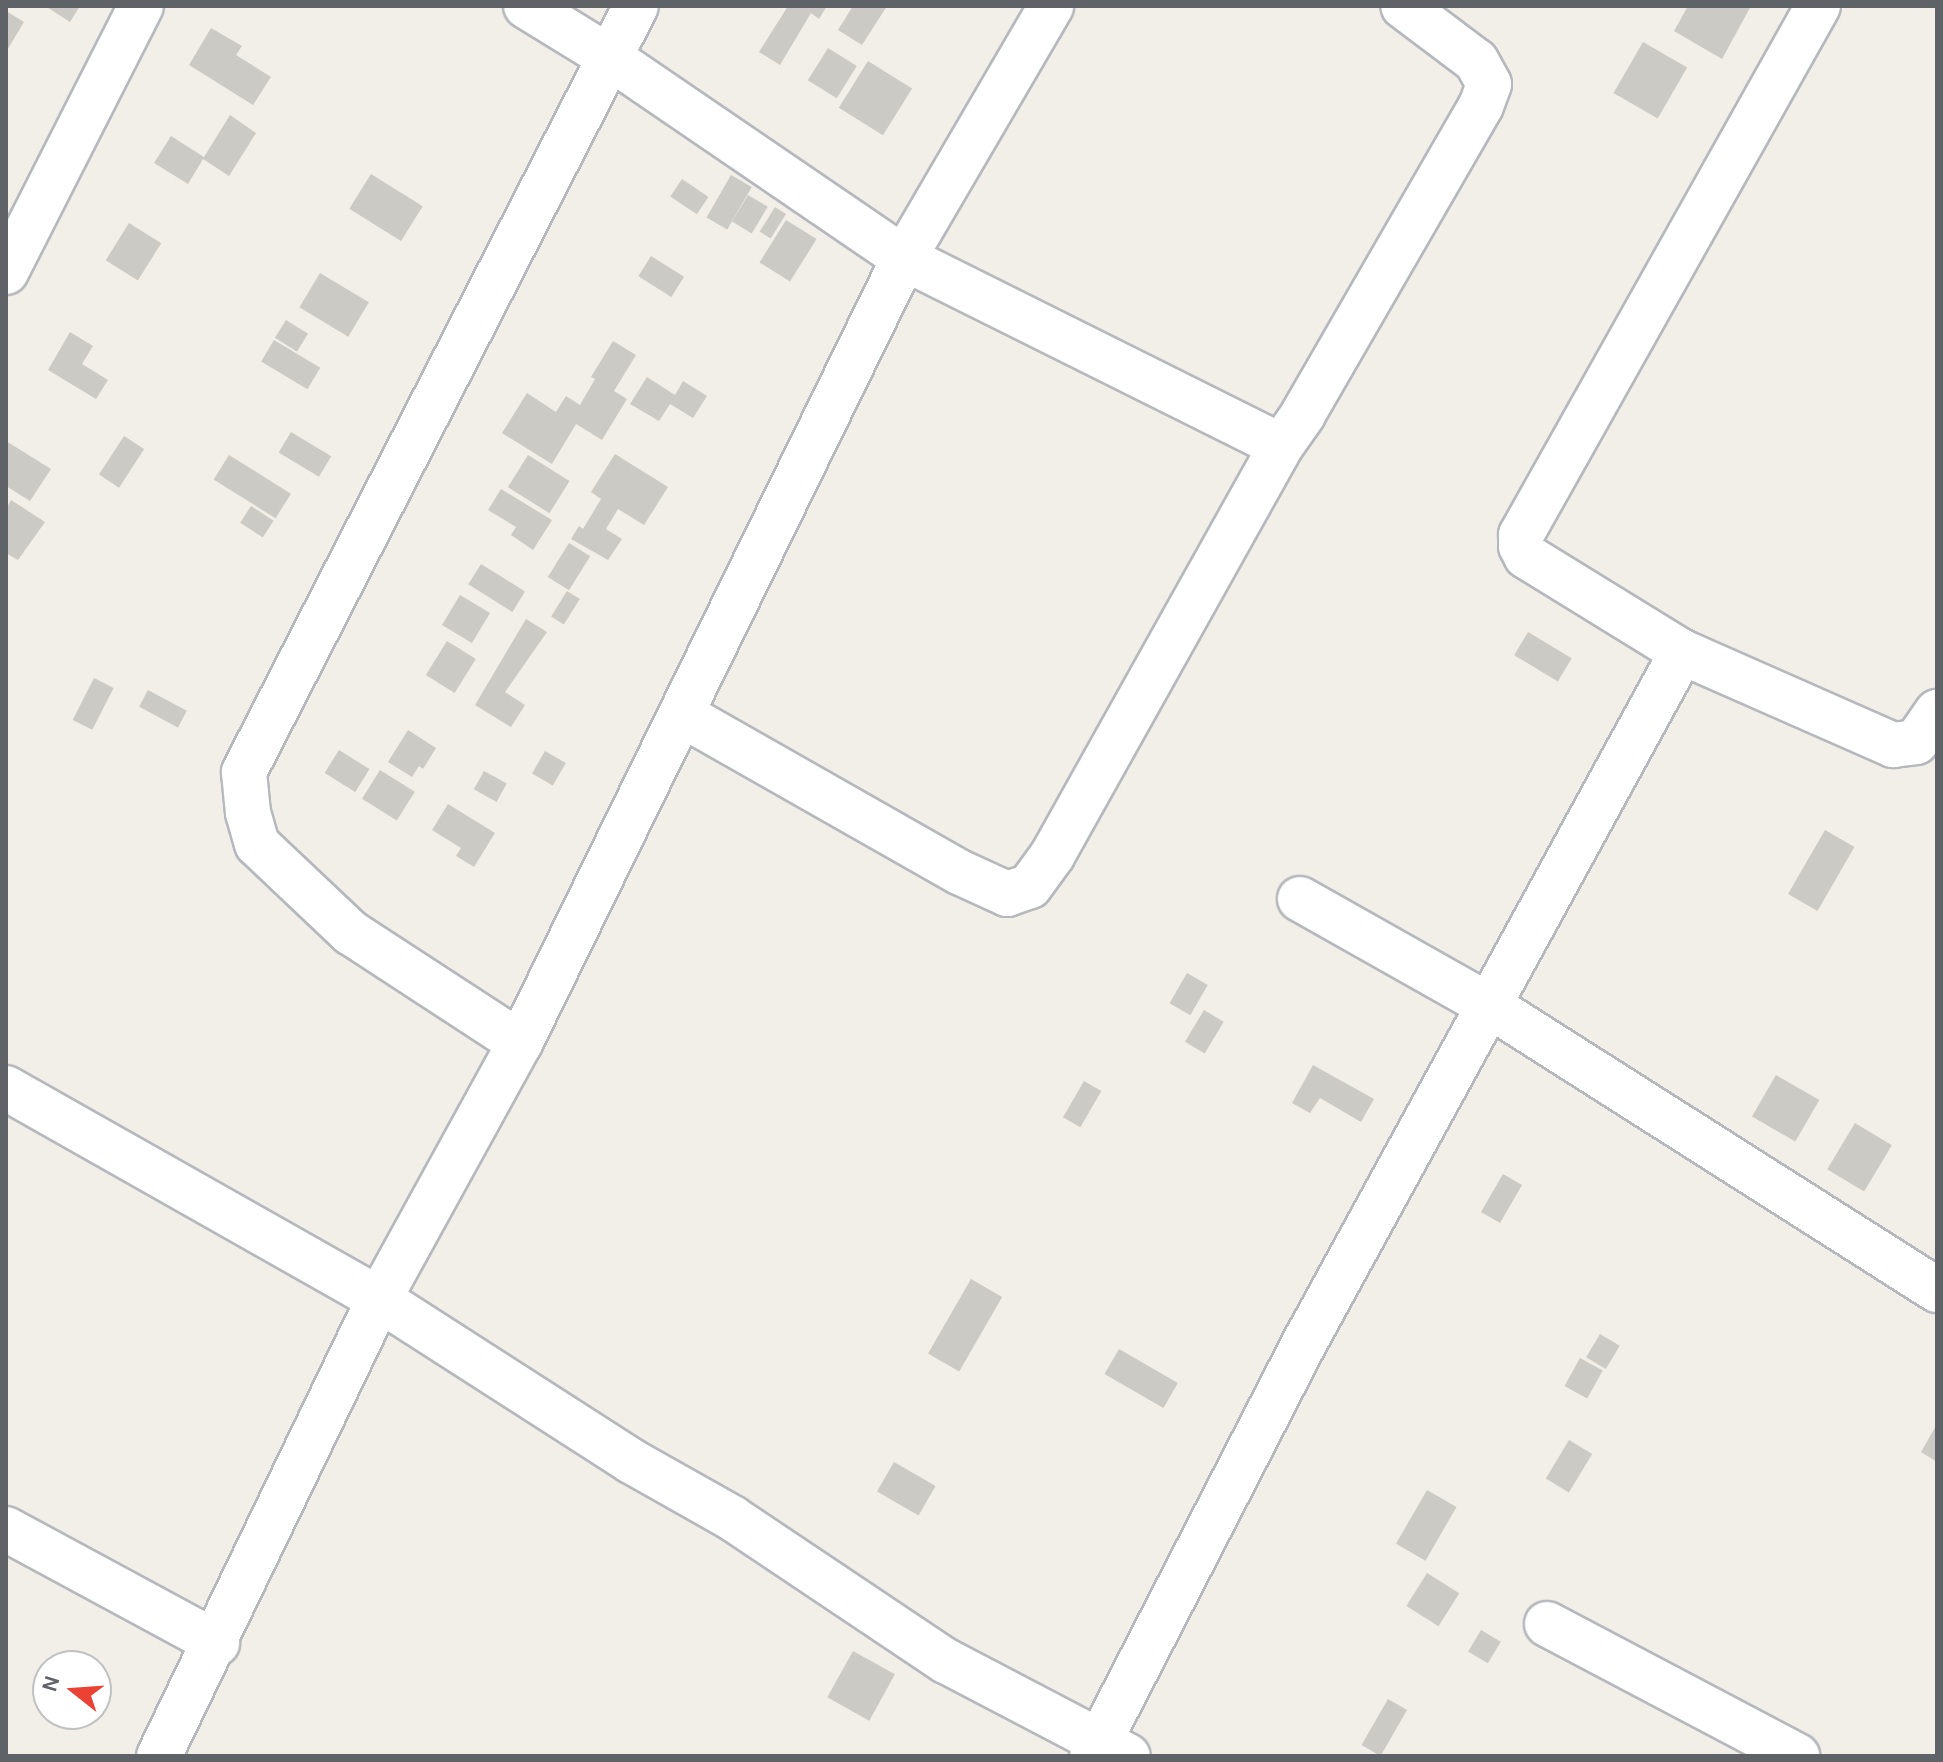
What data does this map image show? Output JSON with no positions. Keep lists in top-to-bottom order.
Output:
{
  "north": "left"
}
